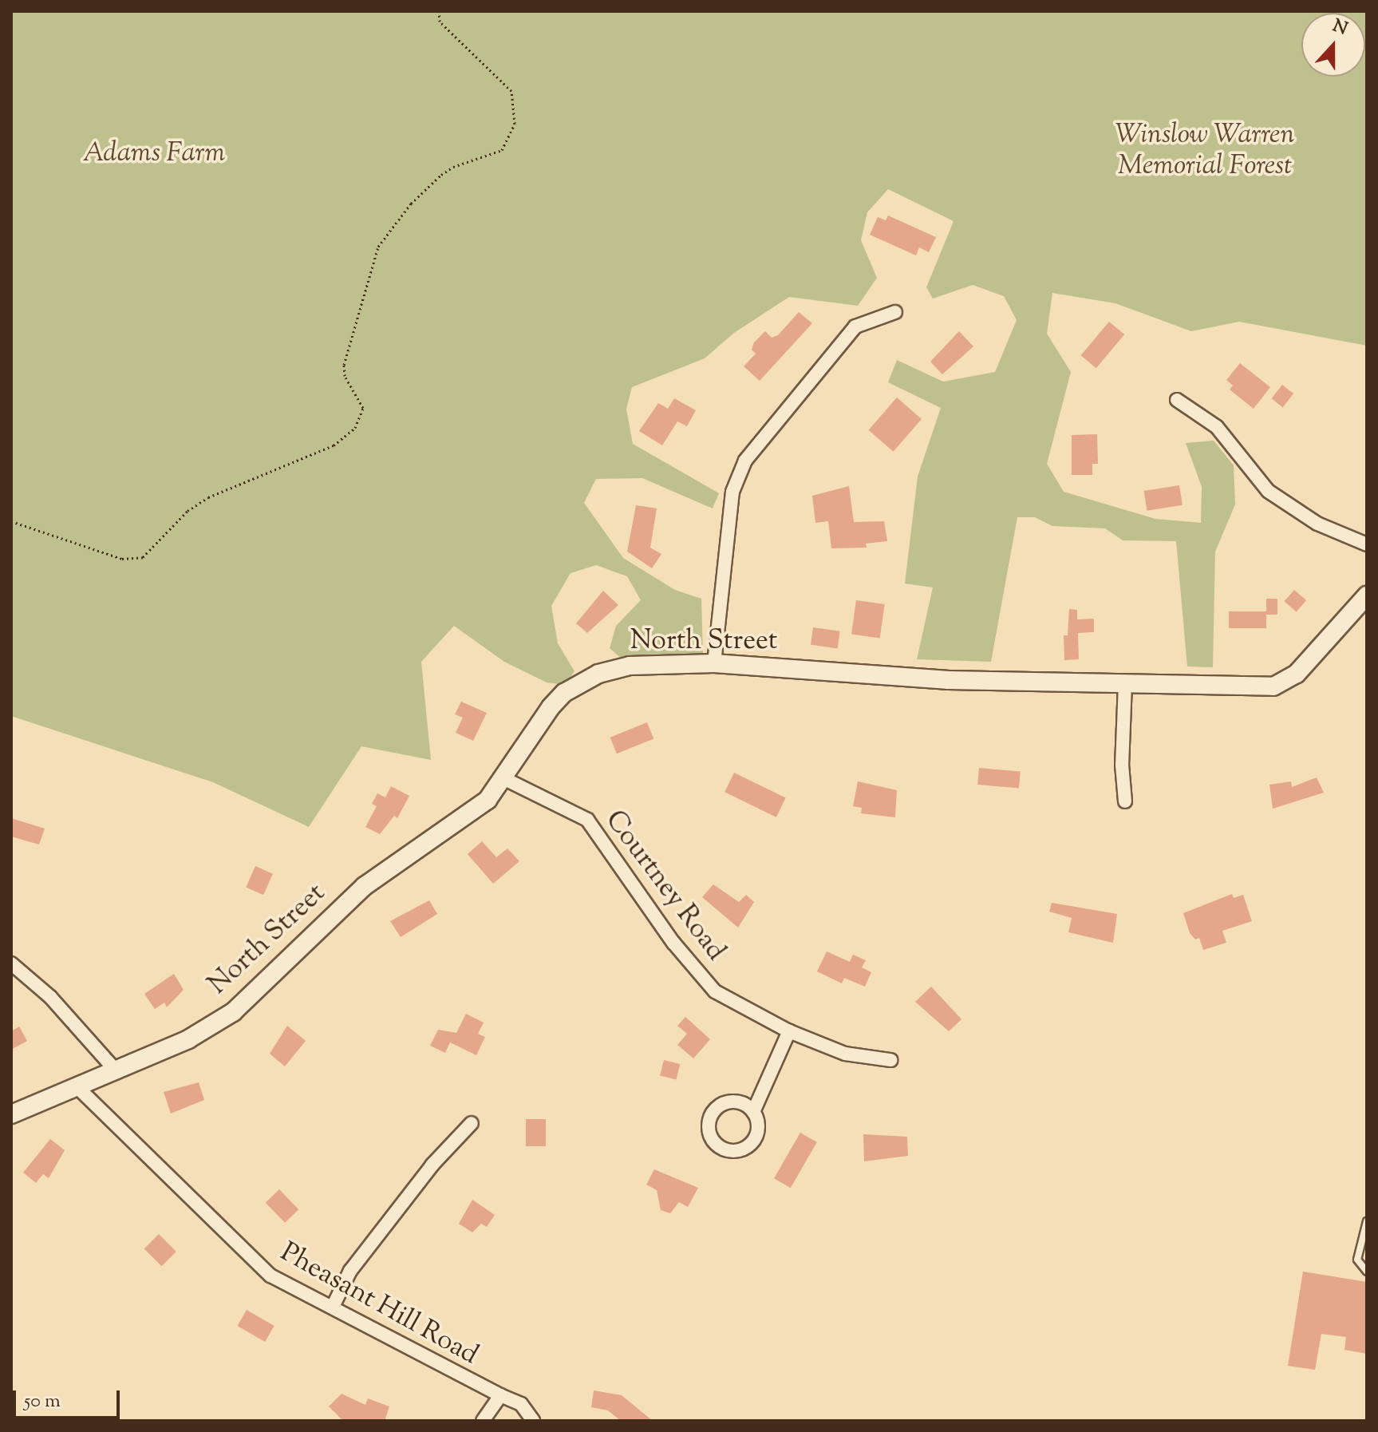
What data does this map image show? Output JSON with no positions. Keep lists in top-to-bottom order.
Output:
{
  "streets": {
    "street": ["North Street", "Courtney Road", "Pheasant Hill Road"]
  },
  "crossings": [
    ["North Street", "Courtney Road"],
    ["North Street", "Pheasant Hill Road"]
  ],
  "parks": ["Winslow Warren Memorial Forest", "Adams Farm"],
  "scale_bar": "50 m",
  "north": "top"
}
